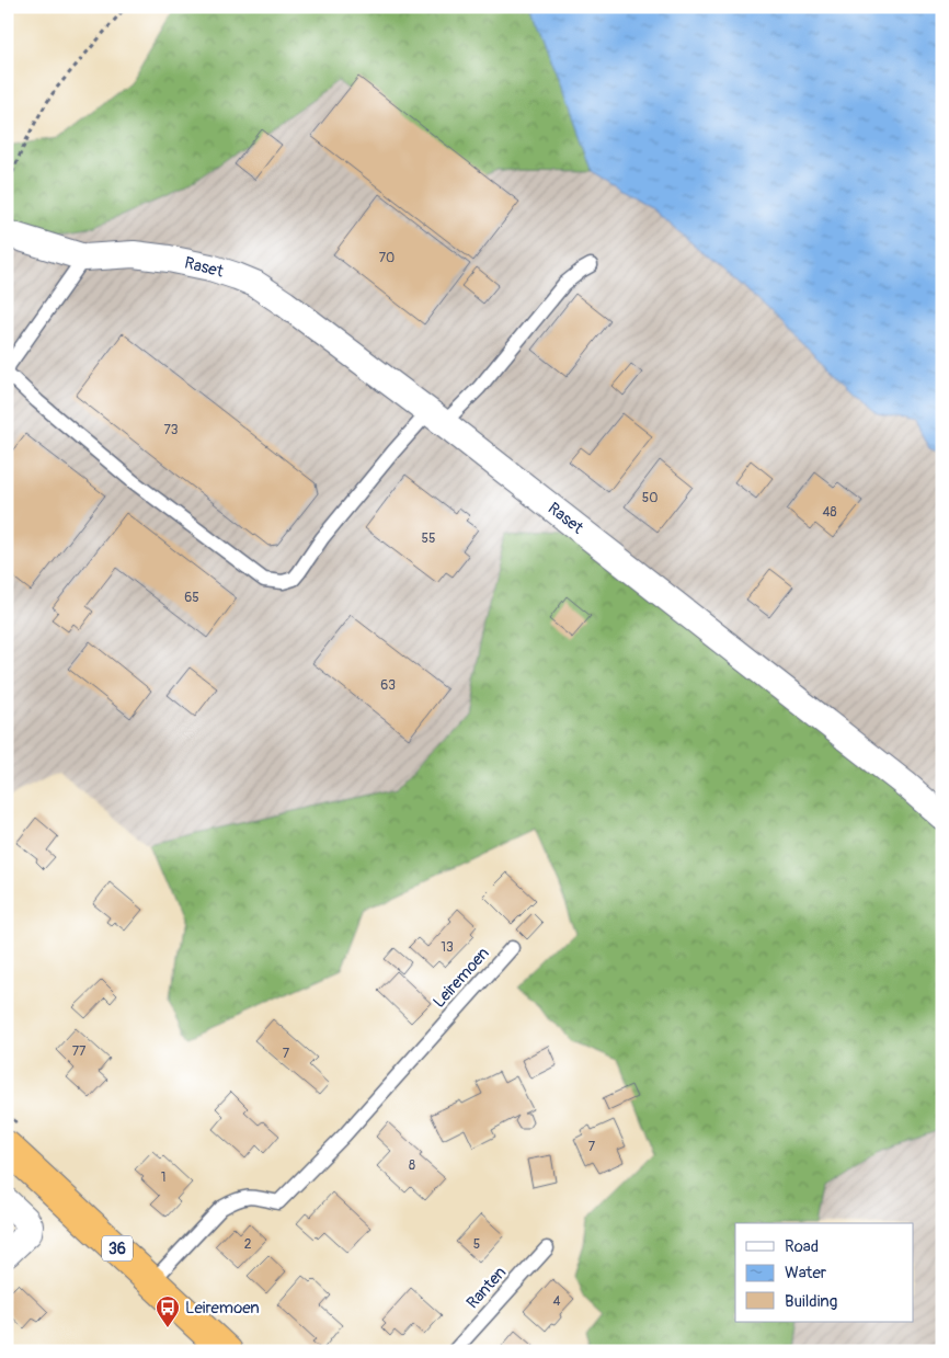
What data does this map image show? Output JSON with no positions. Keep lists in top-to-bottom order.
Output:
{
  "streets": {
    "highway": ["36"],
    "street": ["Raset"],
    "lane": ["Leiremoen", "Ranten"]
  },
  "crossings": [
    ["Leiremoen", "36"]
  ],
  "places": {
    "bus stop": ["Leiremoen"]
  },
  "house_numbers": [
    "70",
    "73",
    "50",
    "48",
    "55",
    "65",
    "63",
    "13",
    "77",
    "7",
    "7",
    "8",
    "1",
    "2",
    "5",
    "4"
  ],
  "legend": ["Road", "Water", "Building"]
}
